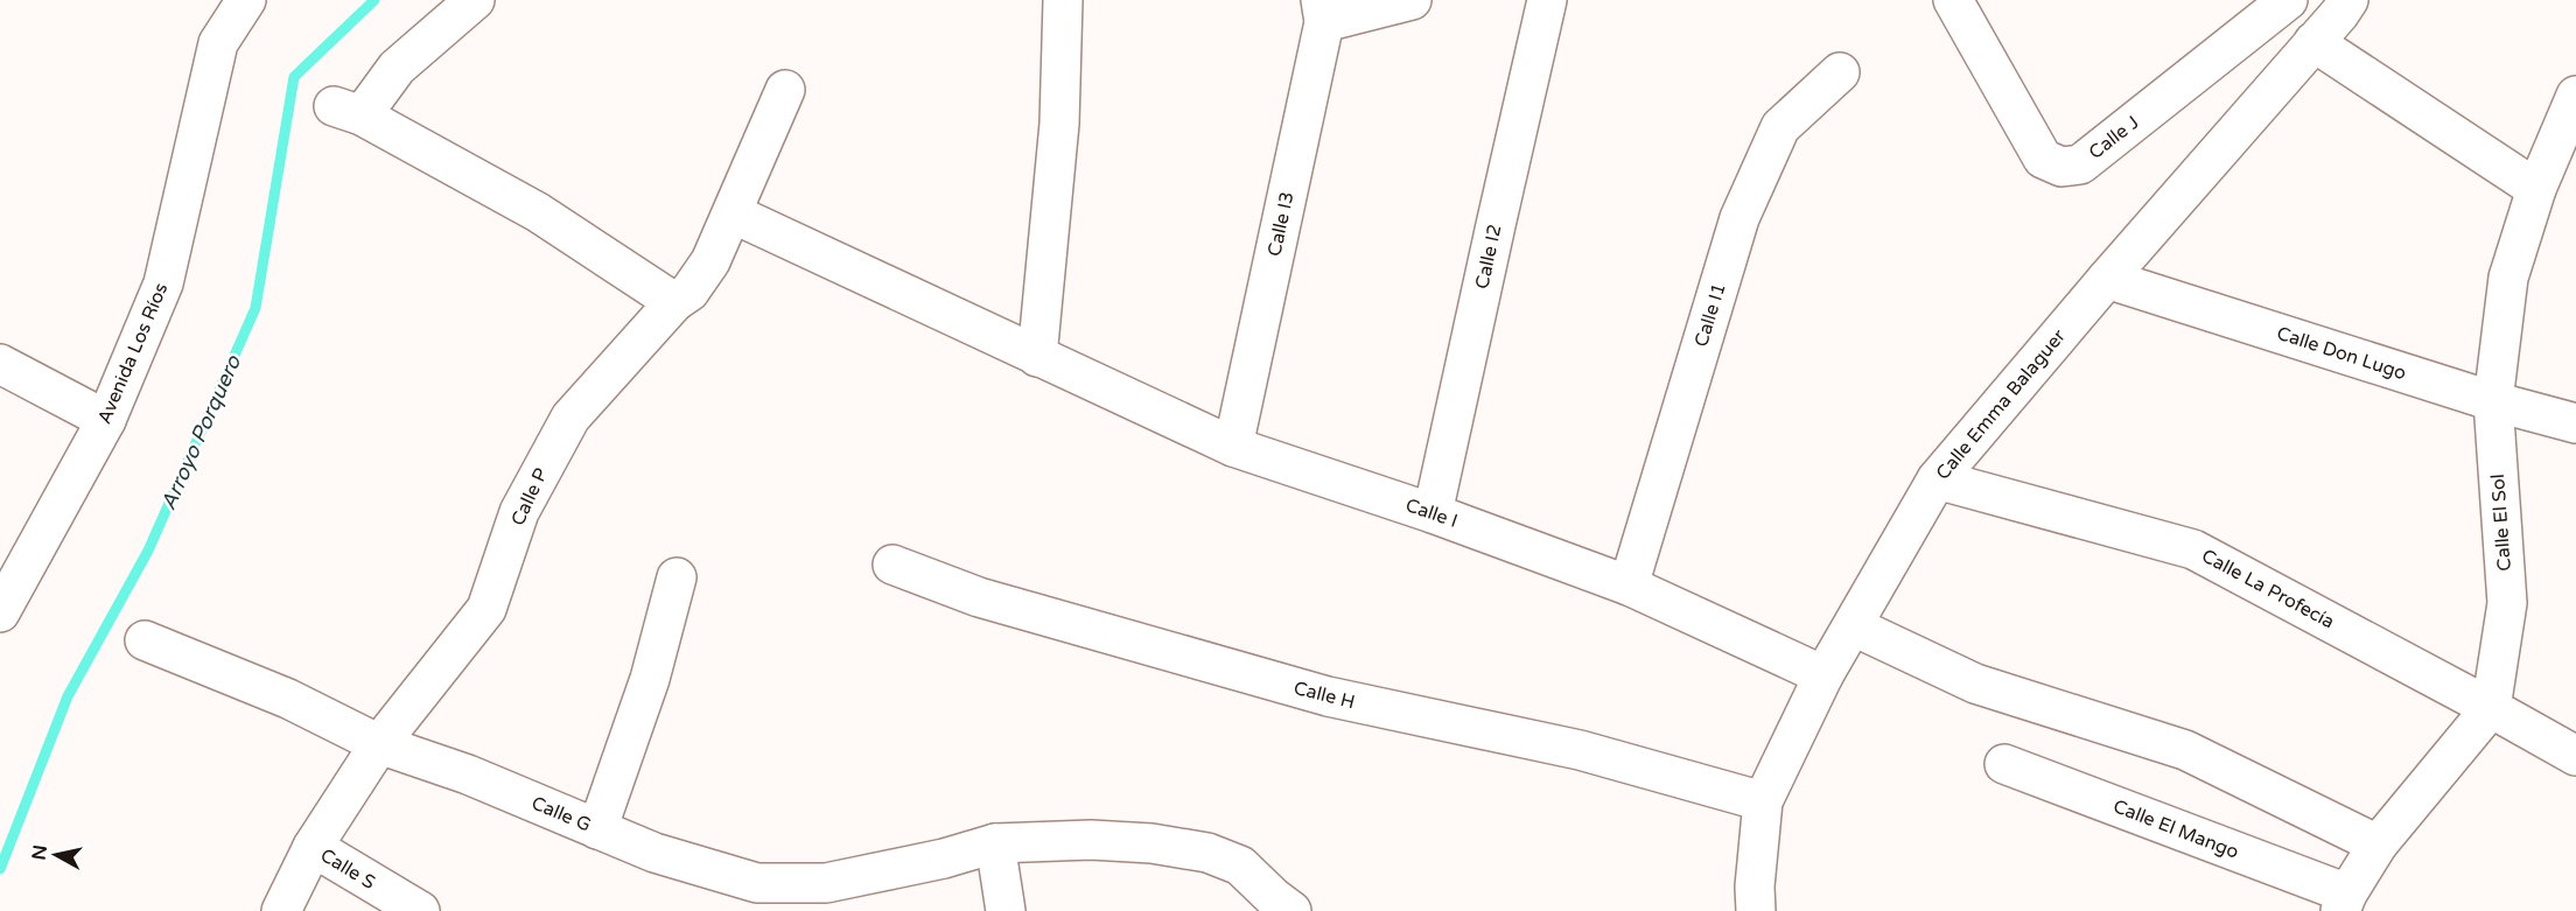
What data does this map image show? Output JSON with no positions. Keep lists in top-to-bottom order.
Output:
{
  "streets": {
    "street": [
      "Calle J",
      "Calle I3",
      "Calle I2",
      "Calle I1",
      "Avenida Los Ríos",
      "Calle Don Lugo",
      "Calle Emma Balaguer",
      "Calle P",
      "Calle I",
      "Calle El Sol",
      "Calle La Profecía",
      "Calle H",
      "Calle G",
      "Calle El Mango",
      "Calle S"
    ]
  },
  "crossings": [
    ["Calle I3", "Calle I"],
    ["Calle I2", "Calle I"],
    ["Calle I1", "Calle I"],
    ["Calle Don Lugo", "Calle Emma Balaguer"],
    ["Calle Don Lugo", "Calle El Sol"],
    ["Calle Emma Balaguer", "Calle I"],
    ["Calle Emma Balaguer", "Calle La Profecía"],
    ["Calle Emma Balaguer", "Calle H"],
    ["Calle P", "Calle I"],
    ["Calle P", "Calle G"],
    ["Calle P", "Calle S"],
    ["Calle El Sol", "Calle La Profecía"]
  ],
  "water": ["Arroyo Porquero"],
  "north": "left"
}
